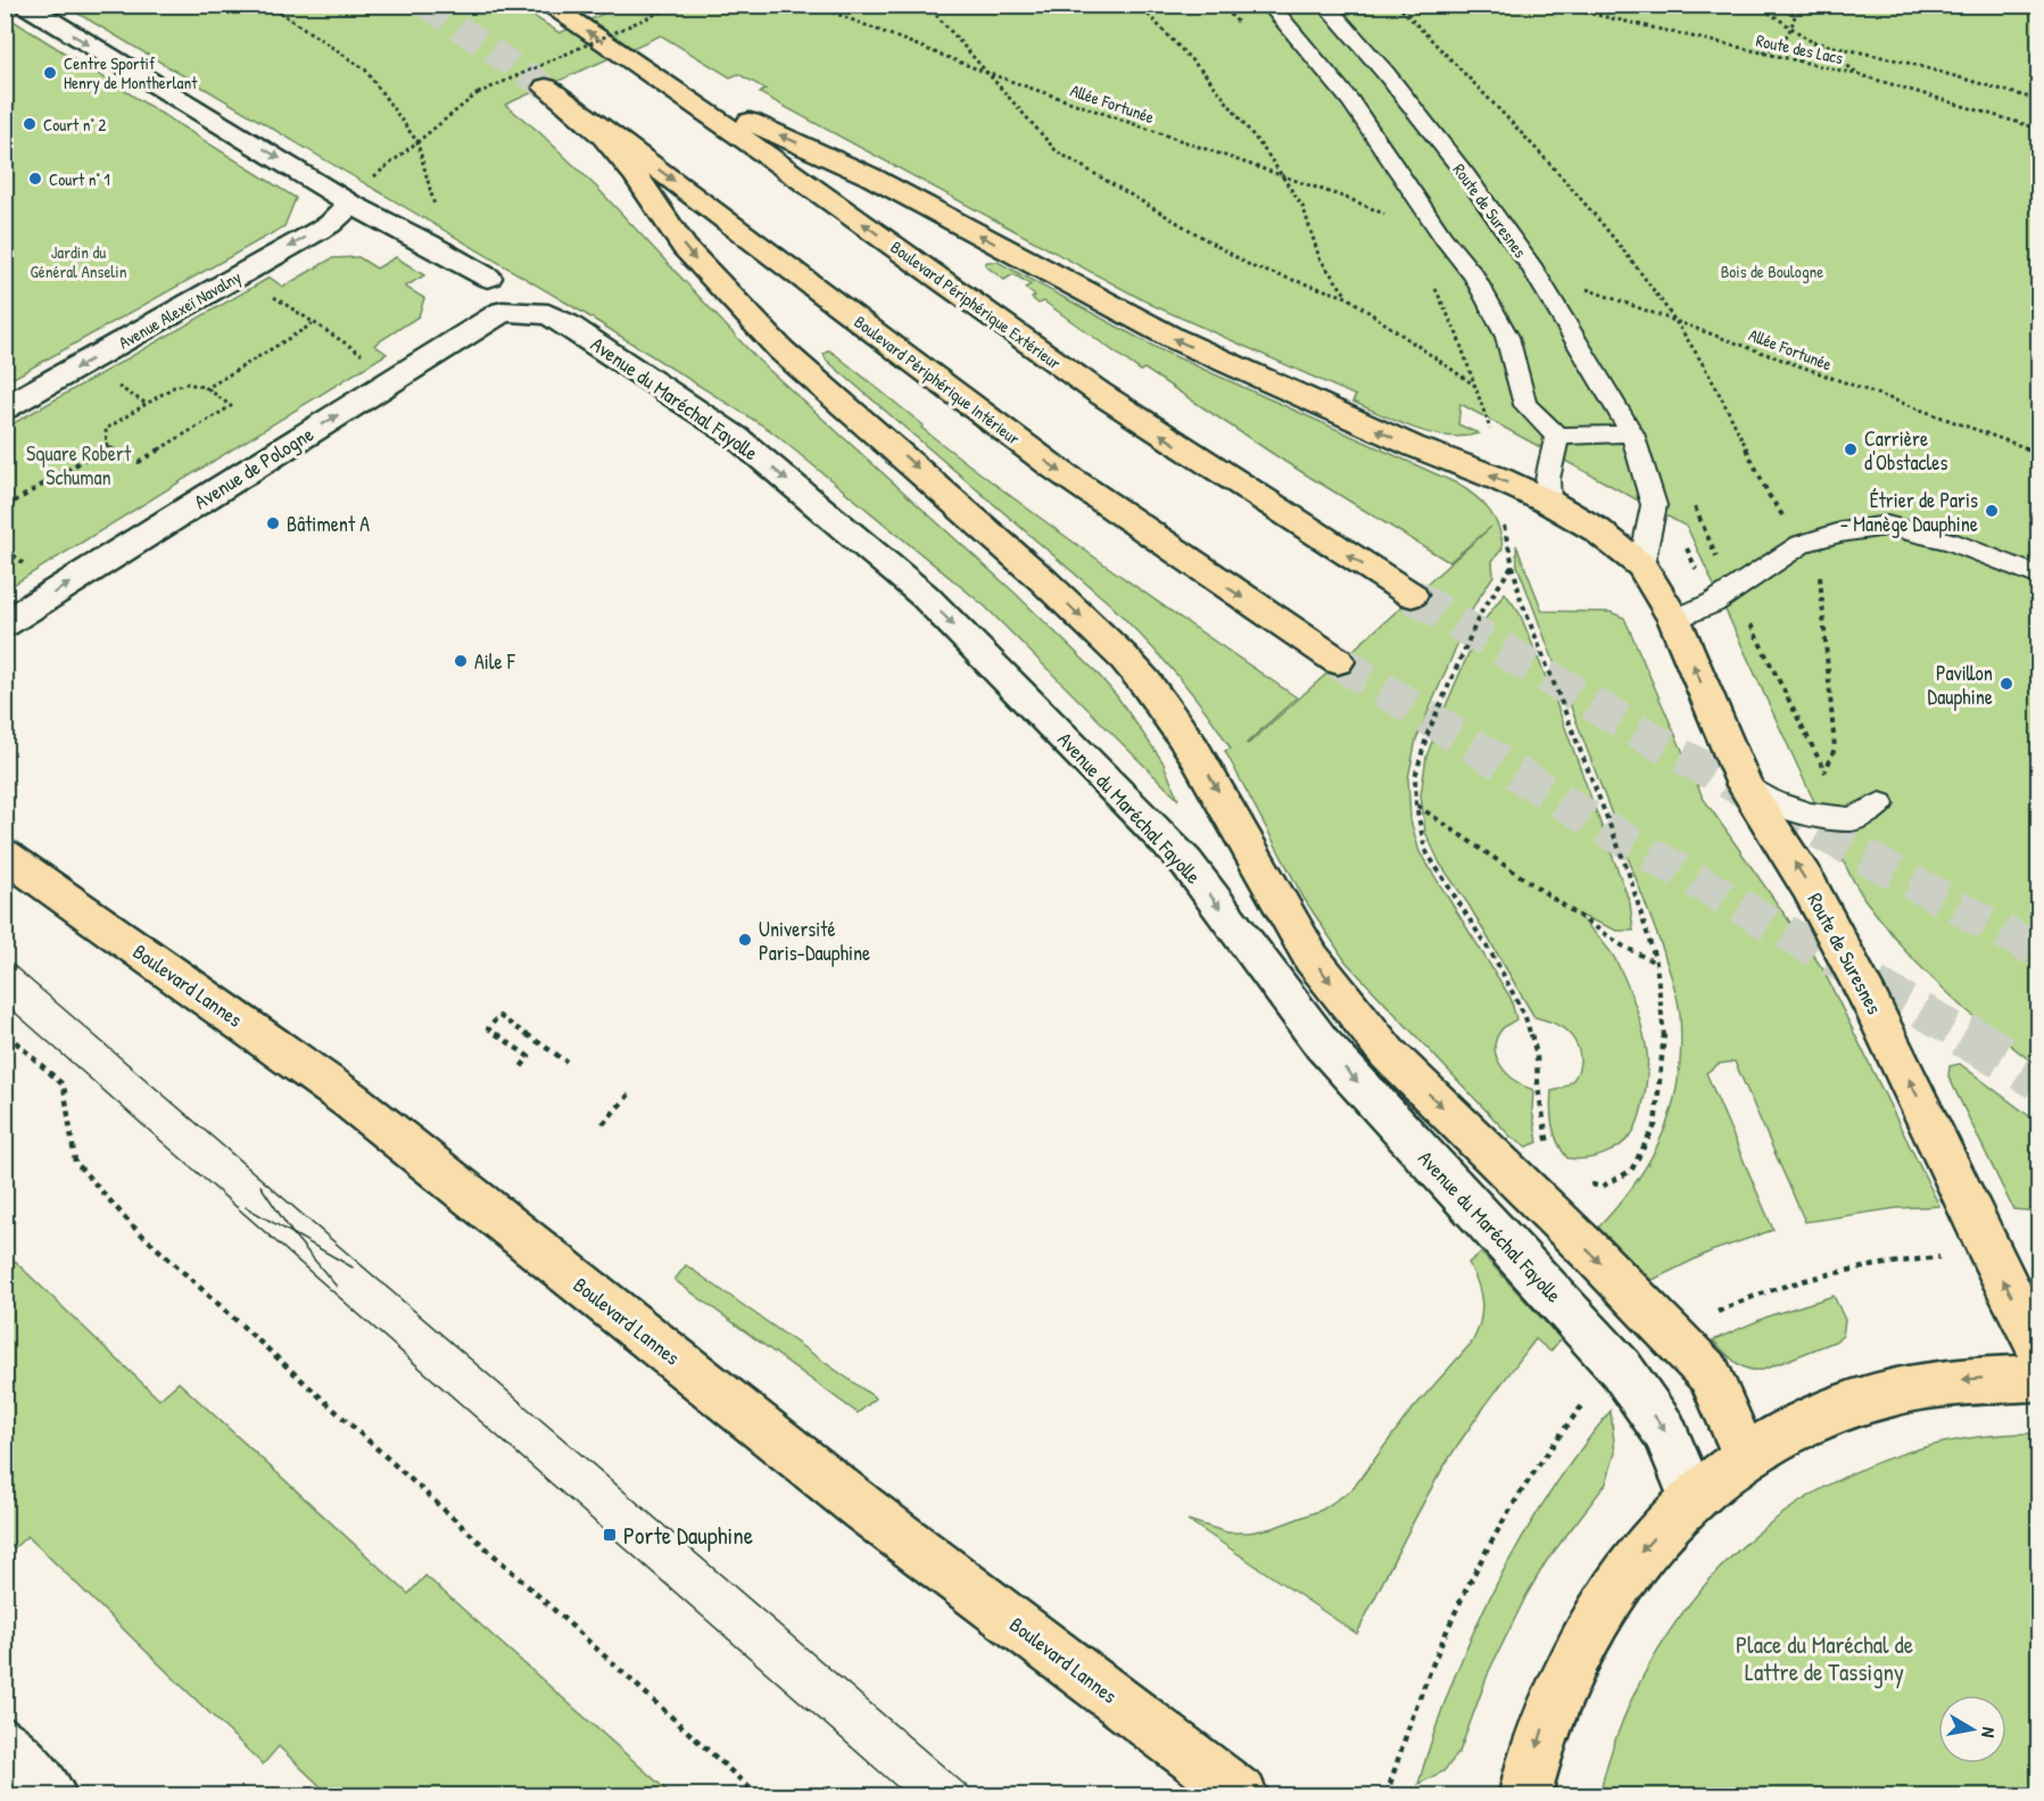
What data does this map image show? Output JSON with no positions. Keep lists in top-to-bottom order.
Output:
{
  "streets": {
    "main road": [
      "Route de Suresnes",
      "Boulevard Périphérique Extérieur",
      "Boulevard Périphérique Intérieur",
      "Boulevard Lannes"
    ],
    "street": ["Avenue Alexeï Navalny", "Avenue du Maréchal Fayolle", "Avenue de Pologne"],
    "path": ["Route des Lacs", "Allée Fortunée"]
  },
  "crossings": [
    ["Allée Fortunée", "Route de Suresnes"],
    ["Route de Suresnes", "Boulevard Périphérique Extérieur"],
    ["Avenue Alexeï Navalny", "Avenue du Maréchal Fayolle"],
    ["Avenue du Maréchal Fayolle", "Avenue de Pologne"]
  ],
  "one_way": ["Avenue Alexeï Navalny", "Avenue du Maréchal Fayolle", "Avenue de Pologne"],
  "parks": [
    "Jardin du Général Anselin",
    "Bois de Boulogne",
    "Square Robert Schuman",
    "Place du Maréchal de Lattre de Tassigny"
  ],
  "places": {
    "other": [
      "Centre Sportif Henry de Montherlant",
      "Court n° 2",
      "Court n° 1",
      "Carrière d'Obstacles",
      "Étrier de Paris - Manège Dauphine",
      "Bâtiment A",
      "Aile F",
      "Pavillon Dauphine",
      "Université Paris-Dauphine"
    ],
    "transit": ["Porte Dauphine"]
  },
  "north": "right"
}
